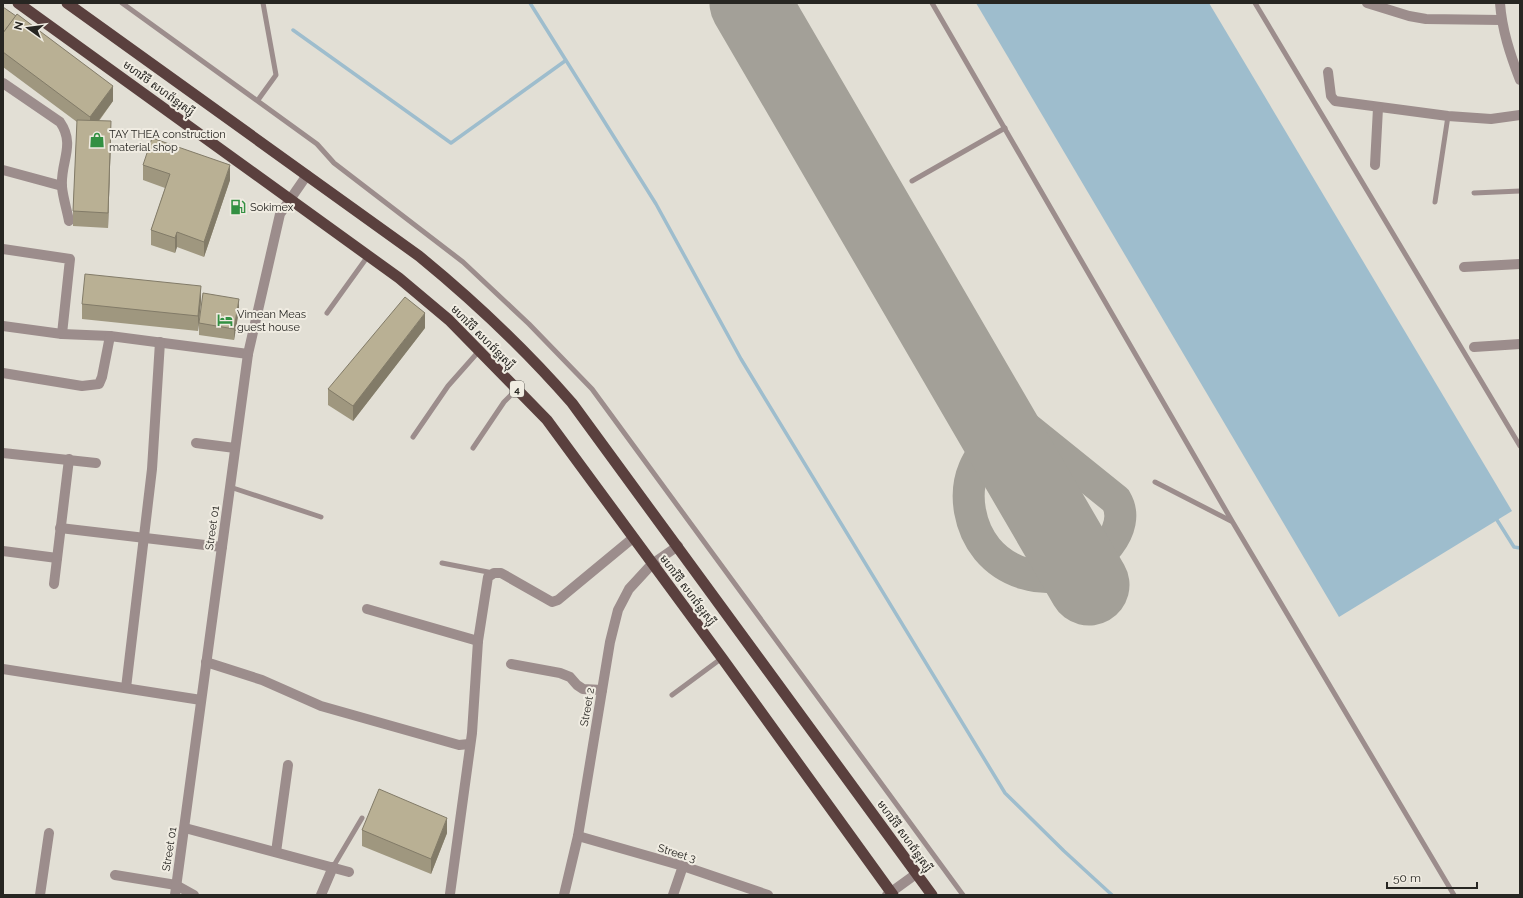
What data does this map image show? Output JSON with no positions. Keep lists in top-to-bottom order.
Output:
{
  "streets": {
    "highway": ["មហាវិថី សហព័ន្ធរុស្ស៊ី", "4"],
    "street": ["Street 01", "Street 2", "Street 3"]
  },
  "crossings": [
    ["មហាវិថី សហព័ន្ធរុស្ស៊ី", "Street 01"],
    ["មហាវិថី សហព័ន្ធរុស្ស៊ី", "Street 2"],
    ["Street 2", "Street 3"]
  ],
  "places": {
    "shop": ["TAY THEA construction material shop"],
    "fuel station": ["Sokimex"],
    "hotel": ["Vimean Meas guest house"]
  },
  "scale_bar": "50 m",
  "north": "left"
}
